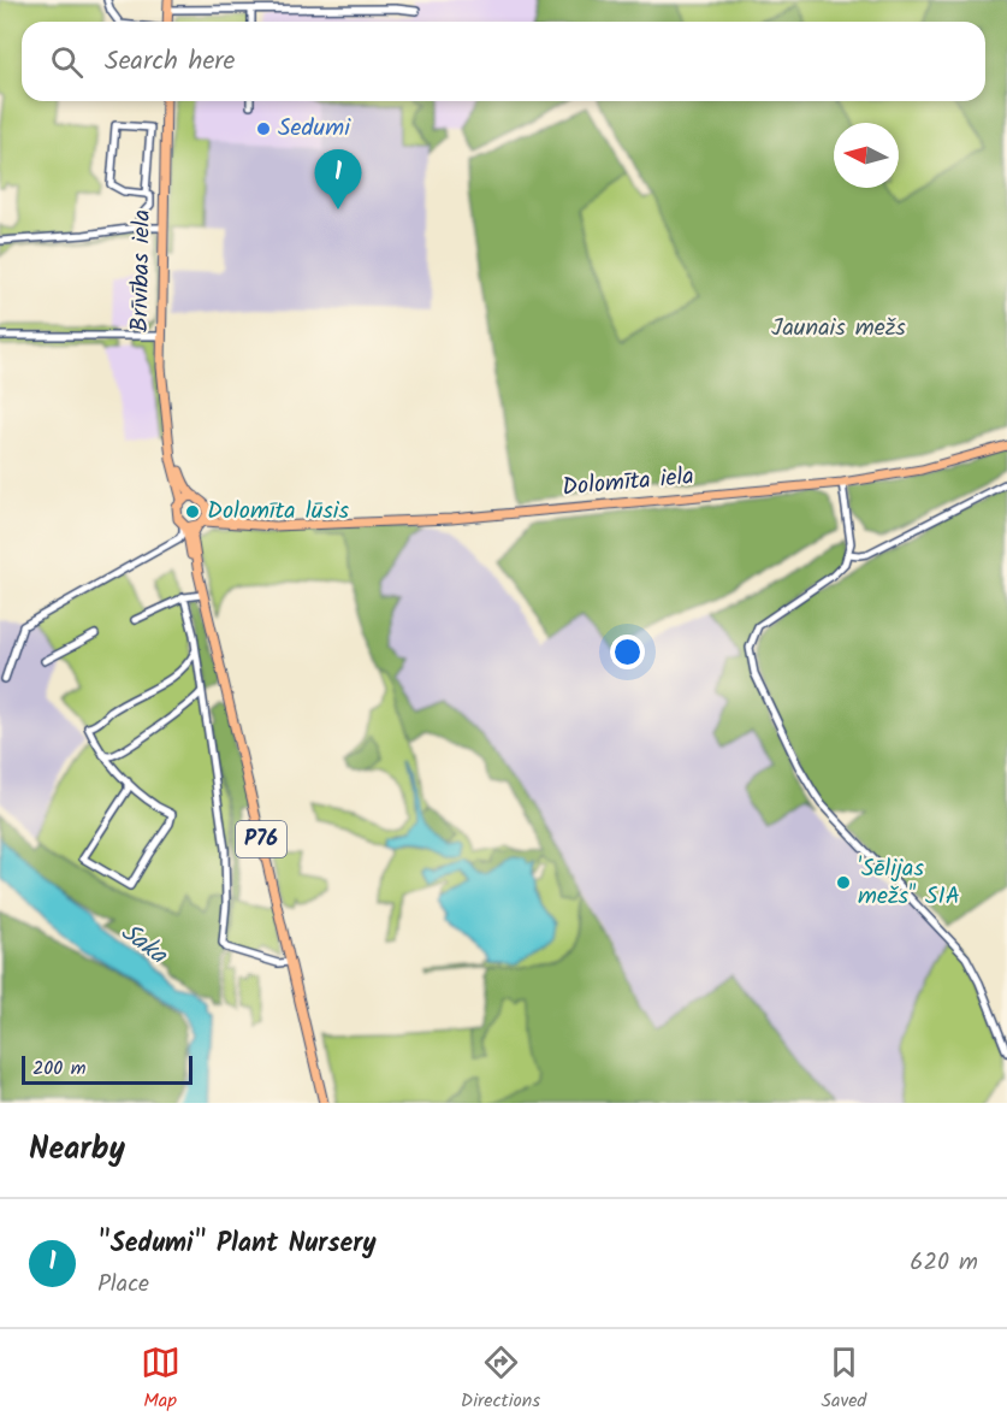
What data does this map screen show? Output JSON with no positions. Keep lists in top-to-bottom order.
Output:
{
  "streets": {
    "main road": ["Brīvības iela", "Dolomīta iela", "P76"]
  },
  "crossings": [
    ["Brīvības iela", "Dolomīta iela"],
    ["Brīvības iela", "P76"],
    ["Dolomīta iela", "P76"]
  ],
  "water": ["Saka"],
  "parks": ["Jaunais mežs"],
  "places": ["Sedumi", "Dolomīta lūsis", "'Sēlijas mežs'' SIA"],
  "scale_bar": "200 m",
  "north": "left",
  "page": {
    "search": "Search here",
    "pins": "1",
    "scale": "200 m",
    "heading": "Nearby",
    "list": [
      {
        "mark": "1",
        "name": "\"Sedumi\" Plant Nursery",
        "note": "Place",
        "value": "620 m"
      }
    ],
    "nav": ["Map", "Directions", "Saved"]
  }
}
